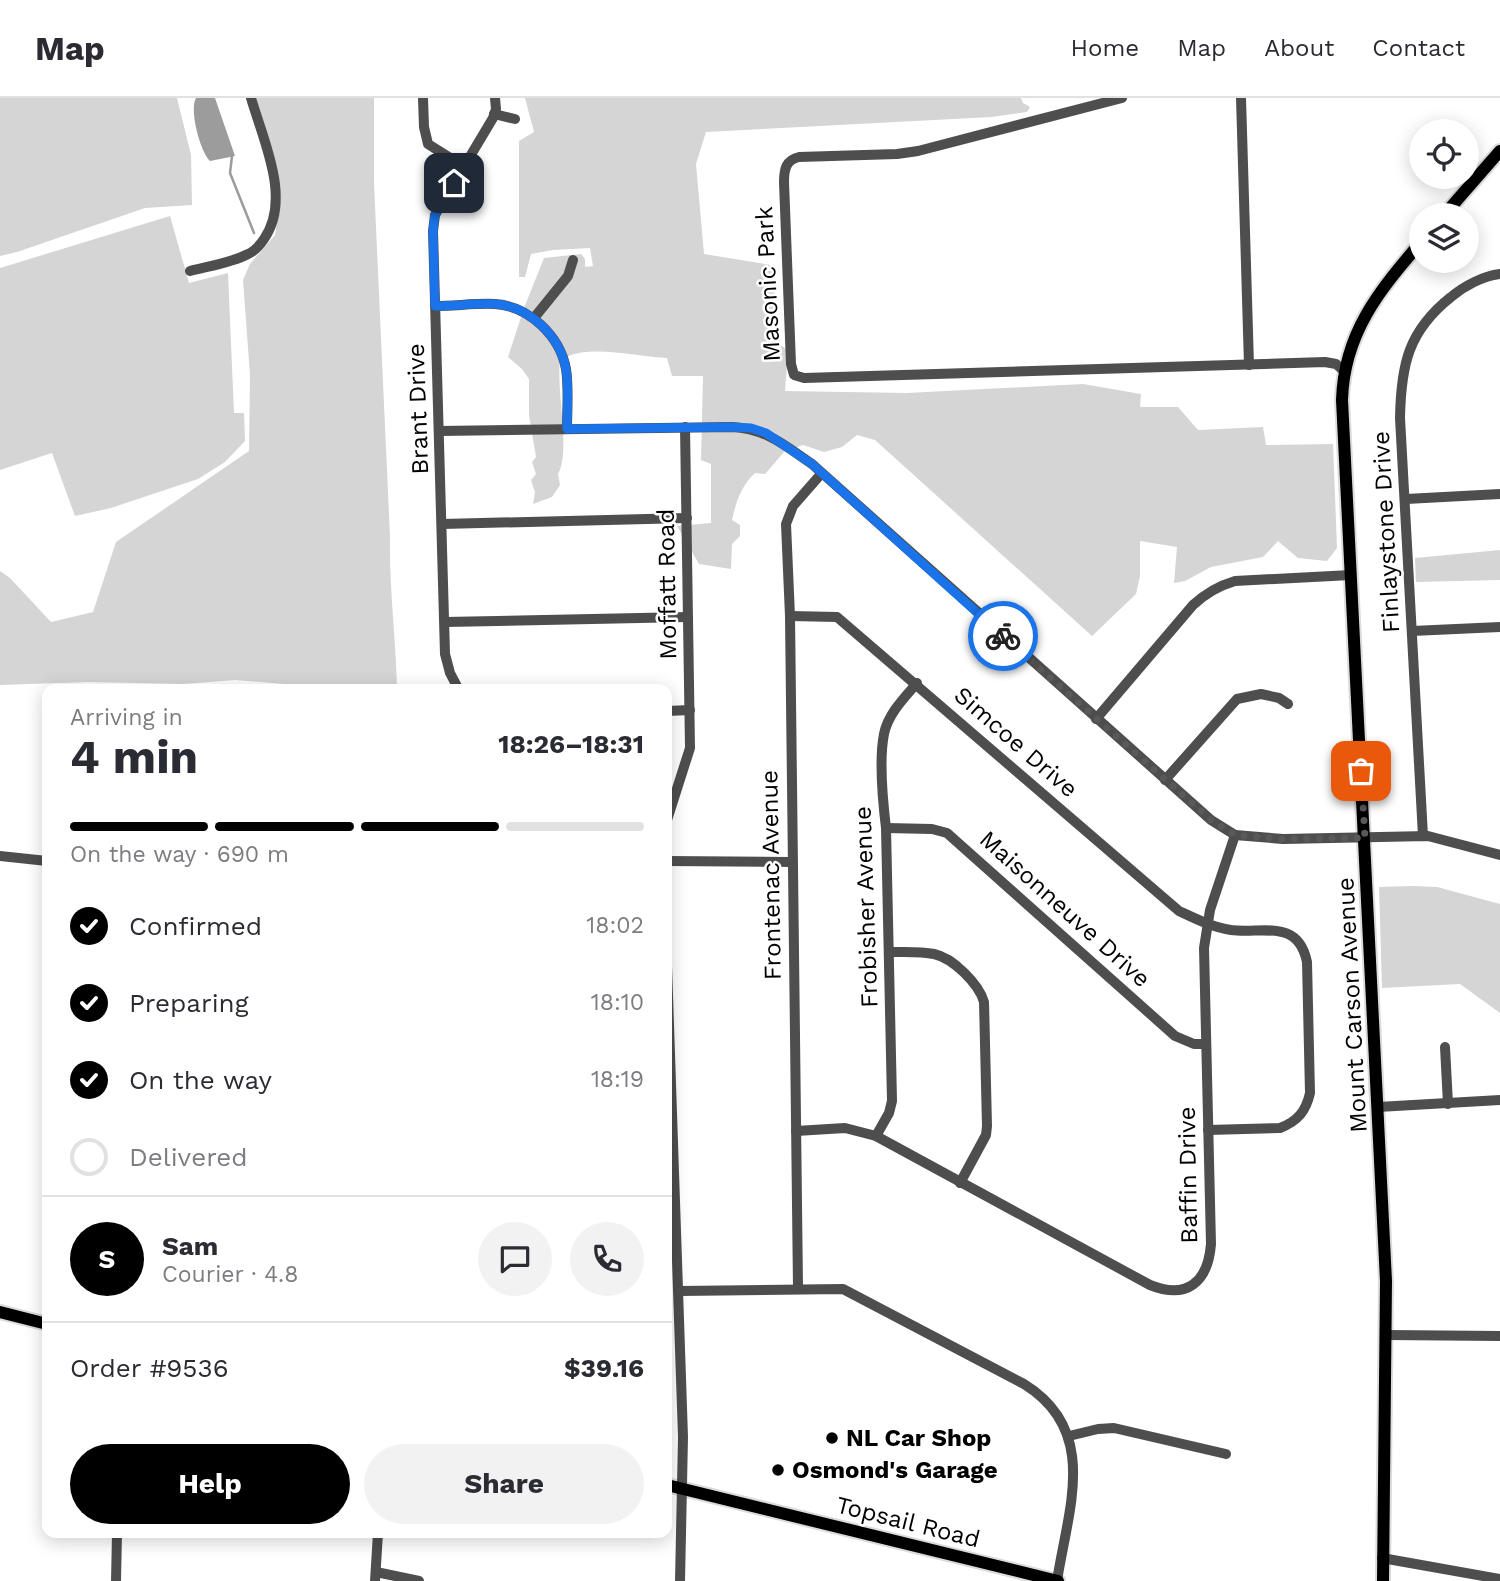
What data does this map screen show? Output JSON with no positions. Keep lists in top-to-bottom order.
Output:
{
  "streets": {
    "main road": ["Mount Carson Avenue", "Topsail Road"],
    "street": [
      "Masonic Park",
      "Brant Drive",
      "Finlaystone Drive",
      "Moffatt Road",
      "Simcoe Drive",
      "Frontenac Avenue",
      "Frobisher Avenue",
      "Maisonneuve Drive",
      "Baffin Drive"
    ]
  },
  "crossings": [
    ["Masonic Park", "Mount Carson Avenue"],
    ["Simcoe Drive", "Frontenac Avenue"],
    ["Simcoe Drive", "Frobisher Avenue"],
    ["Simcoe Drive", "Baffin Drive"],
    ["Frontenac Avenue", "Baffin Drive"],
    ["Frobisher Avenue", "Maisonneuve Drive"],
    ["Frobisher Avenue", "Baffin Drive"],
    ["Maisonneuve Drive", "Baffin Drive"]
  ],
  "places": ["NL Car Shop", "Osmond's Garage"],
  "page": {
    "header": "Map",
    "nav": [
      "Home",
      "Map",
      "About",
      "Contact"
    ],
    "heading": ["4 min", "Arriving in", "18:26–18:31"],
    "panel": [
      "Sam",
      "Courier · 4.8",
      "Order #9536",
      "$39.16"
    ],
    "bar": "On the way · 690 m",
    "list": [
      ["Confirmed", "18:02"],
      ["Preparing", "18:10"],
      ["On the way", "18:19"],
      "Delivered"
    ],
    "round": "S",
    "buttons": ["Help", "Share"]
  }
}
